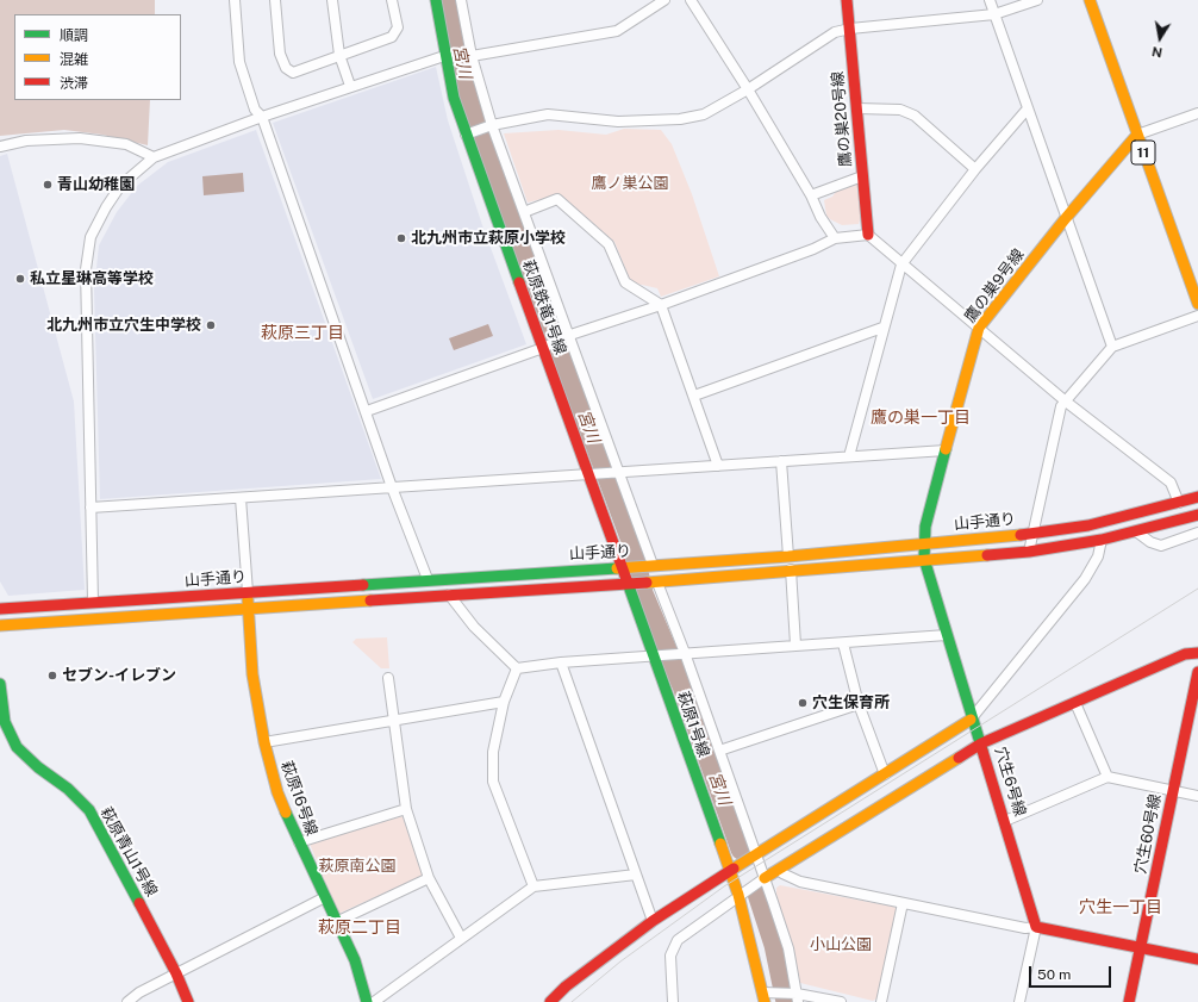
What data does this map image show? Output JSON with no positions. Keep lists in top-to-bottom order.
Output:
{
  "streets": {
    "street": [
      "鷹の巣20号線",
      "11",
      "鷹の巣9号線",
      "萩原鉄竜1号線",
      "山手通り",
      "萩原1号線",
      "穴生6号線",
      "萩原16号線",
      "穴生60号線",
      "萩原青山1号線"
    ]
  },
  "crossings": [
    ["11", "鷹の巣9号線"],
    ["鷹の巣9号線", "山手通り"],
    ["鷹の巣9号線", "穴生6号線"],
    ["萩原鉄竜1号線", "山手通り"],
    ["萩原鉄竜1号線", "萩原1号線"],
    ["山手通り", "萩原1号線"],
    ["山手通り", "穴生6号線"],
    ["山手通り", "萩原16号線"]
  ],
  "districts": [
    "萩原三丁目",
    "鷹の巣一丁目",
    "穴生一丁目",
    "萩原二丁目"
  ],
  "water": ["宮川"],
  "parks": ["鷹ノ巣公園", "萩原南公園", "小山公園"],
  "places": [
    "青山幼稚園",
    "北九州市立萩原小学校",
    "私立星琳高等学校",
    "北九州市立穴生中学校",
    "セブン-イレブン",
    "穴生保育所"
  ],
  "legend": ["順調", "混雑", "渋滞"],
  "scale_bar": "50 m",
  "north": "bottom"
}
